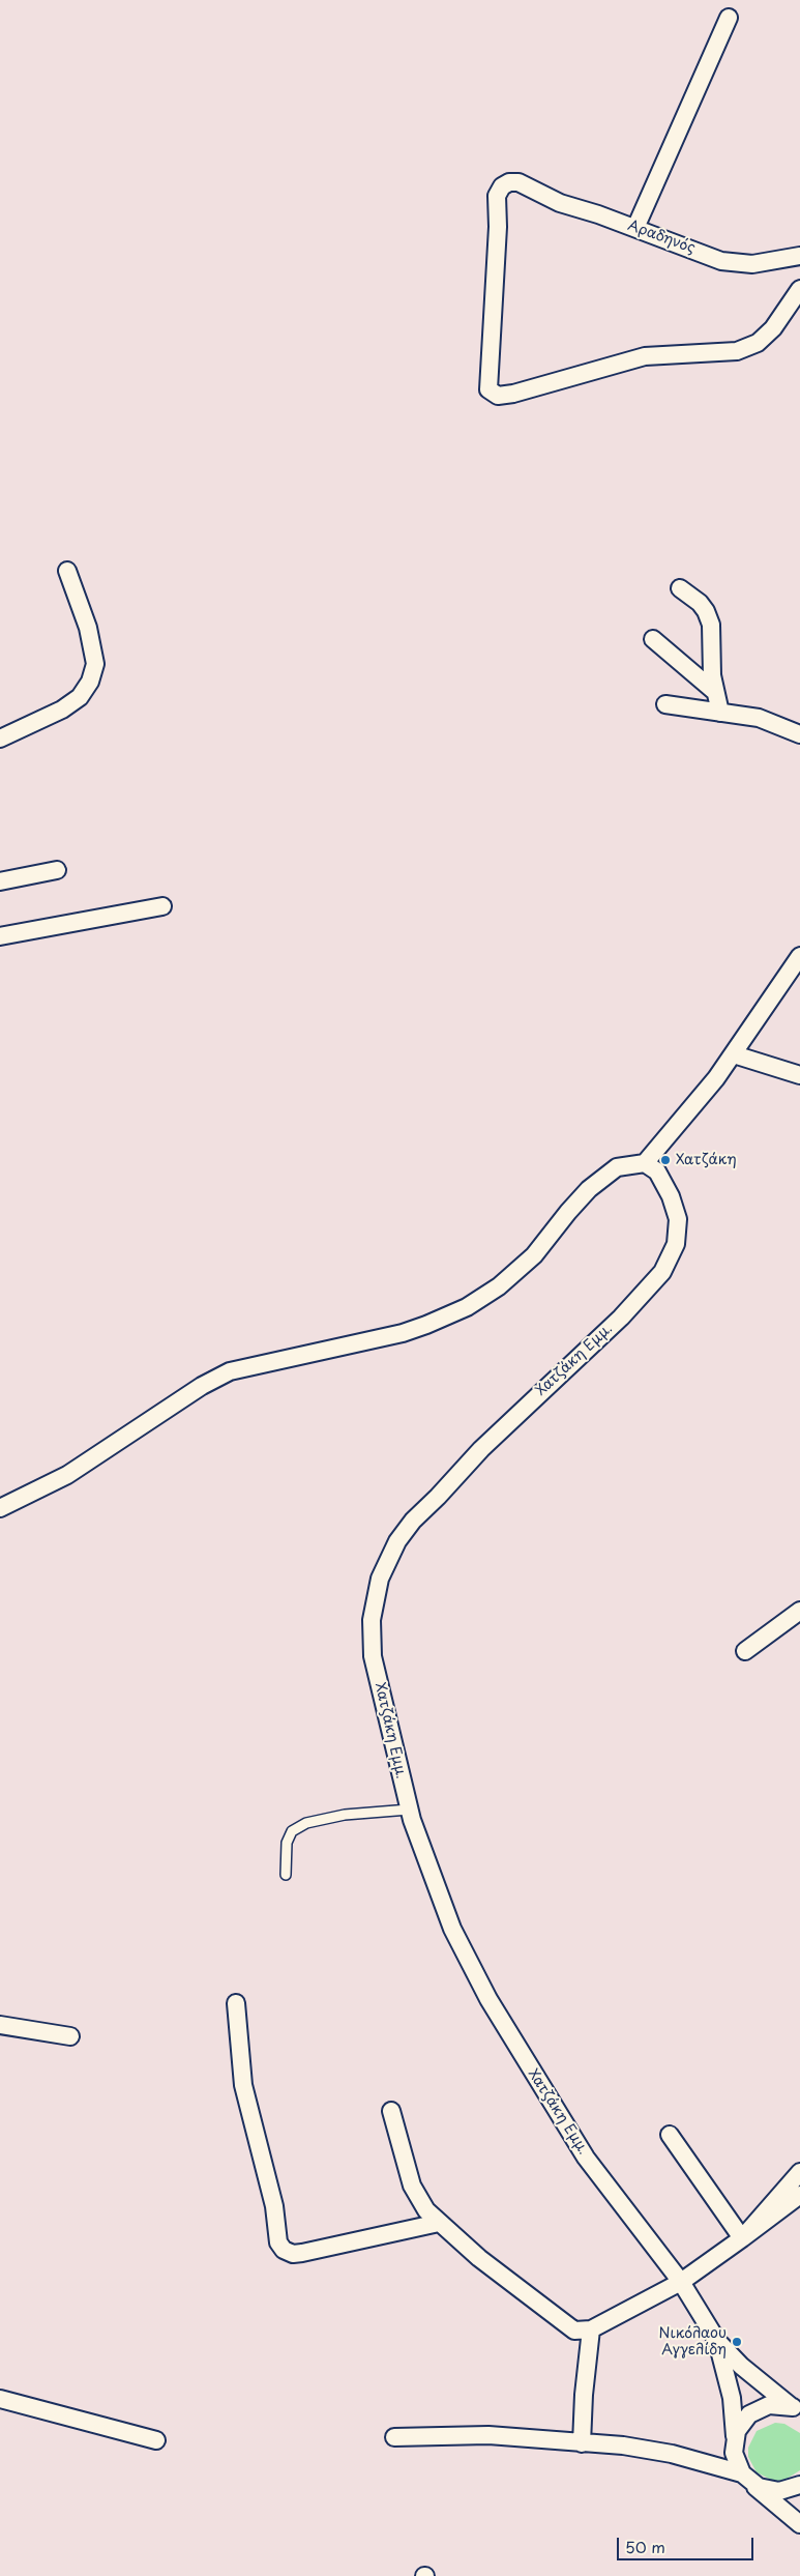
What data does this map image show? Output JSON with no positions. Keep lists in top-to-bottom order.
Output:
{
  "streets": {
    "street": ["Αραδηνός", "Χατζάκη Εμμ."]
  },
  "places": ["Χατζάκη", "Νικόλαου Αγγελίδη"],
  "scale_bar": "50 m"
}
